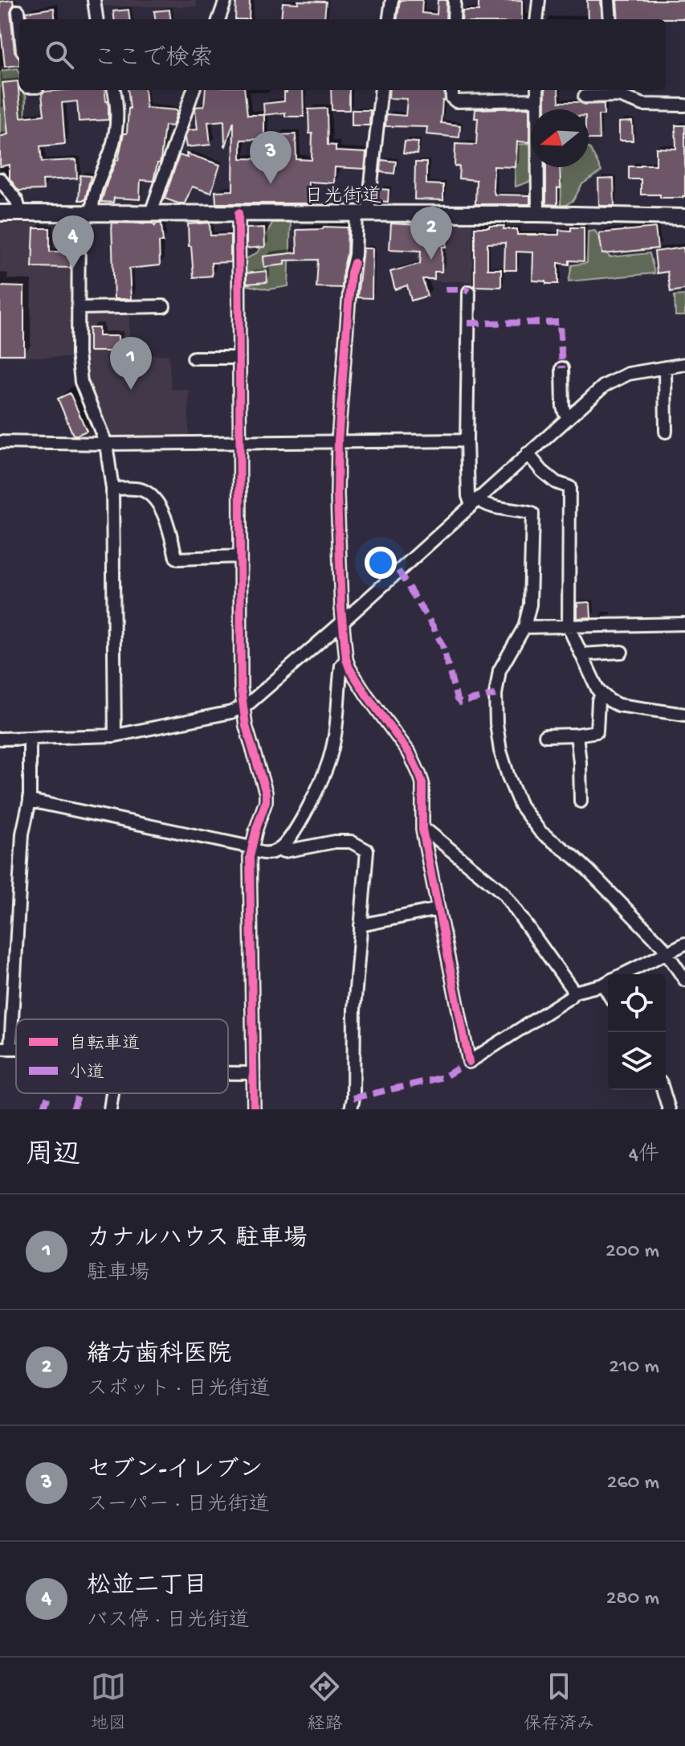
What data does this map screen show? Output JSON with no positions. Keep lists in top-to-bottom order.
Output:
{
  "streets": {
    "main road": ["日光街道"]
  },
  "legend": ["自転車道", "小道"],
  "north": "left",
  "page": {
    "search": "ここで検索",
    "pins": [
      "3",
      "2",
      "4",
      "1"
    ],
    "heading": ["周辺", "4件"],
    "list": [
      {
        "mark": "1",
        "name": "カナルハウス 駐車場",
        "note": "駐車場",
        "value": "200 m"
      },
      {
        "mark": "2",
        "name": "緒方歯科医院",
        "note": "スポット · 日光街道",
        "value": "210 m"
      },
      {
        "mark": "3",
        "name": "セブン-イレブン",
        "note": "スーパー · 日光街道",
        "value": "260 m"
      },
      {
        "mark": "4",
        "name": "松並二丁目",
        "note": "バス停 · 日光街道",
        "value": "280 m"
      }
    ],
    "nav": ["地図", "経路", "保存済み"]
  }
}
